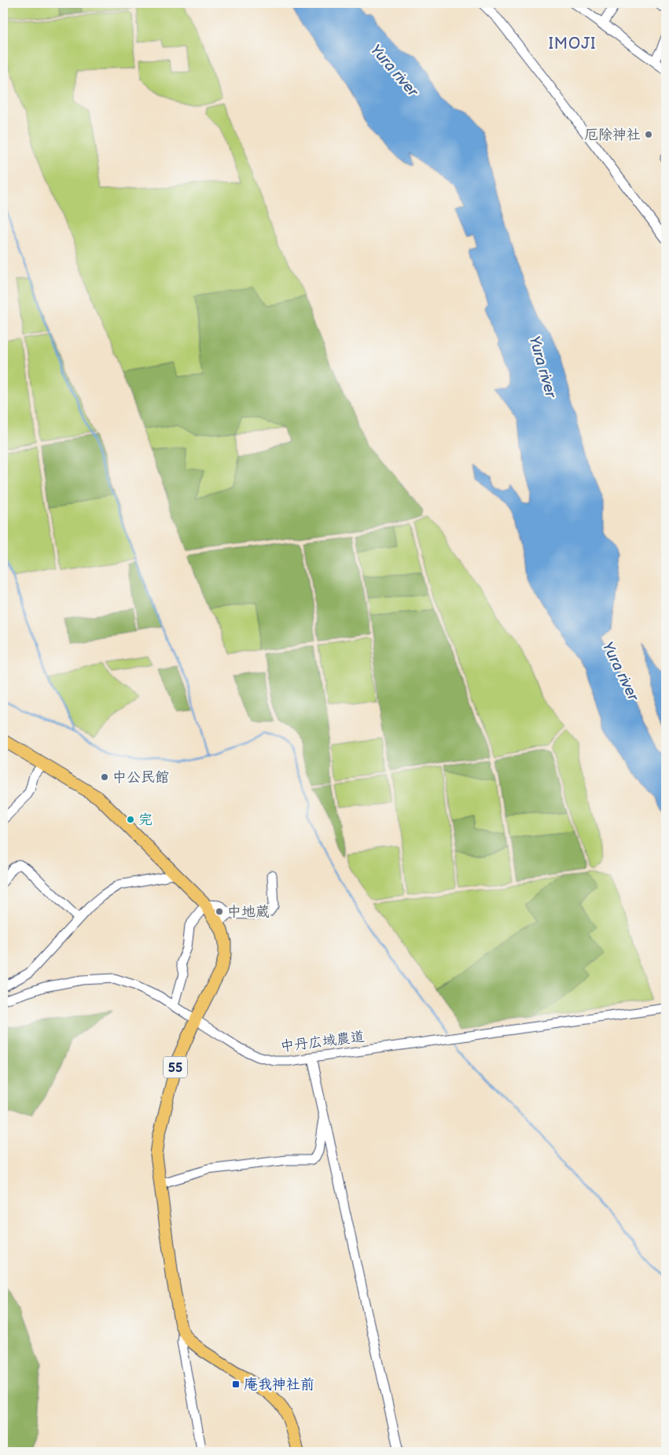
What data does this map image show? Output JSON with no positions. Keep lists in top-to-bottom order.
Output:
{
  "streets": {
    "main road": ["55"],
    "street": ["中丹広域農道"]
  },
  "crossings": [
    ["中丹広域農道", "55"]
  ],
  "districts": ["IMOJI"],
  "water": ["Yura river"],
  "places": {
    "other": [
      "厄除神社",
      "中公民館",
      "完",
      "中地蔵"
    ],
    "transit": ["庵我神社前"]
  }
}
